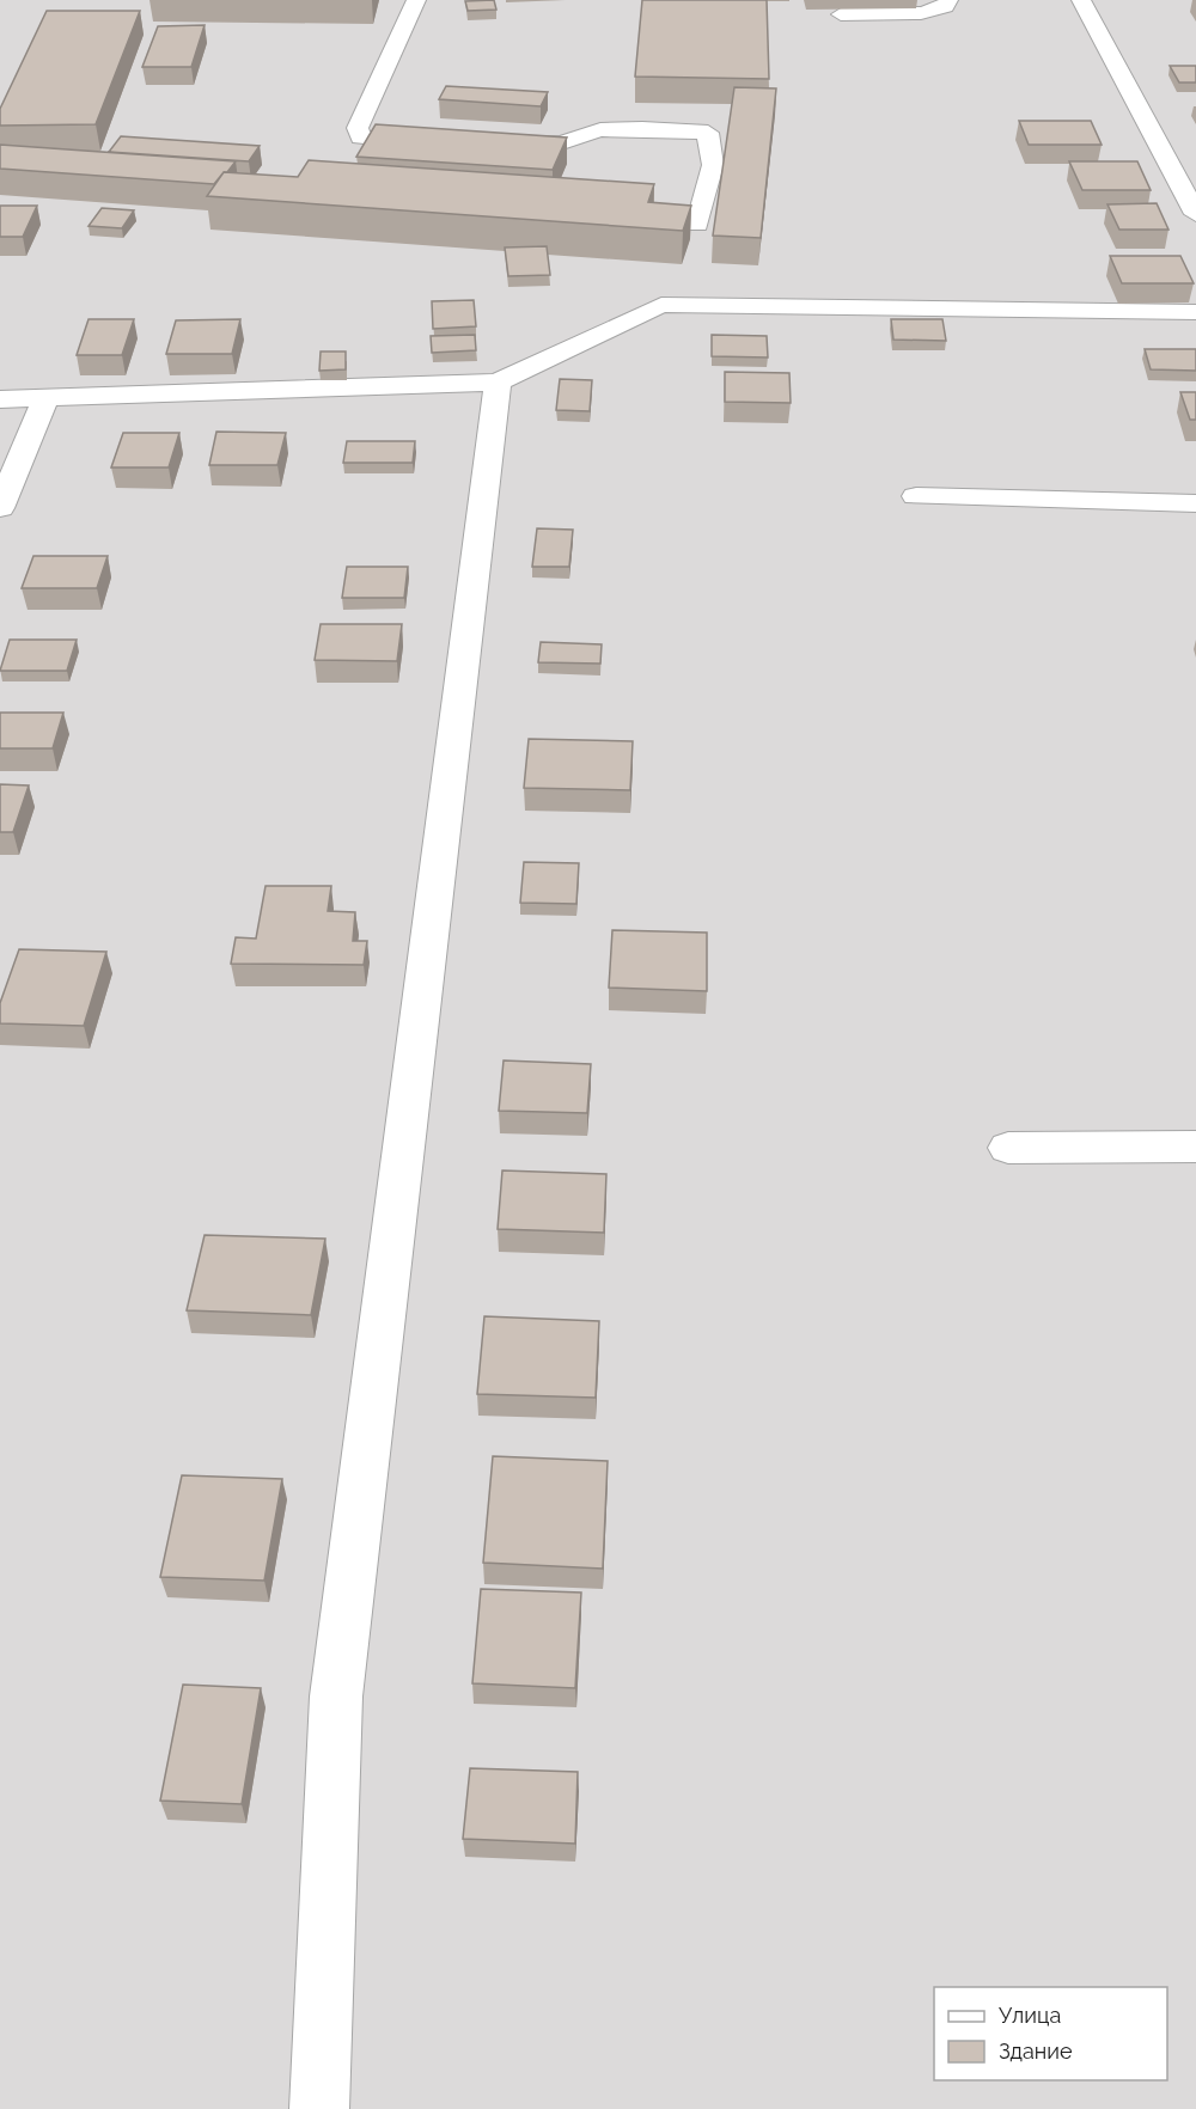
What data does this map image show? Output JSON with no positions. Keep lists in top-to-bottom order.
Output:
{
  "legend": ["Улица", "Здание"]
}
